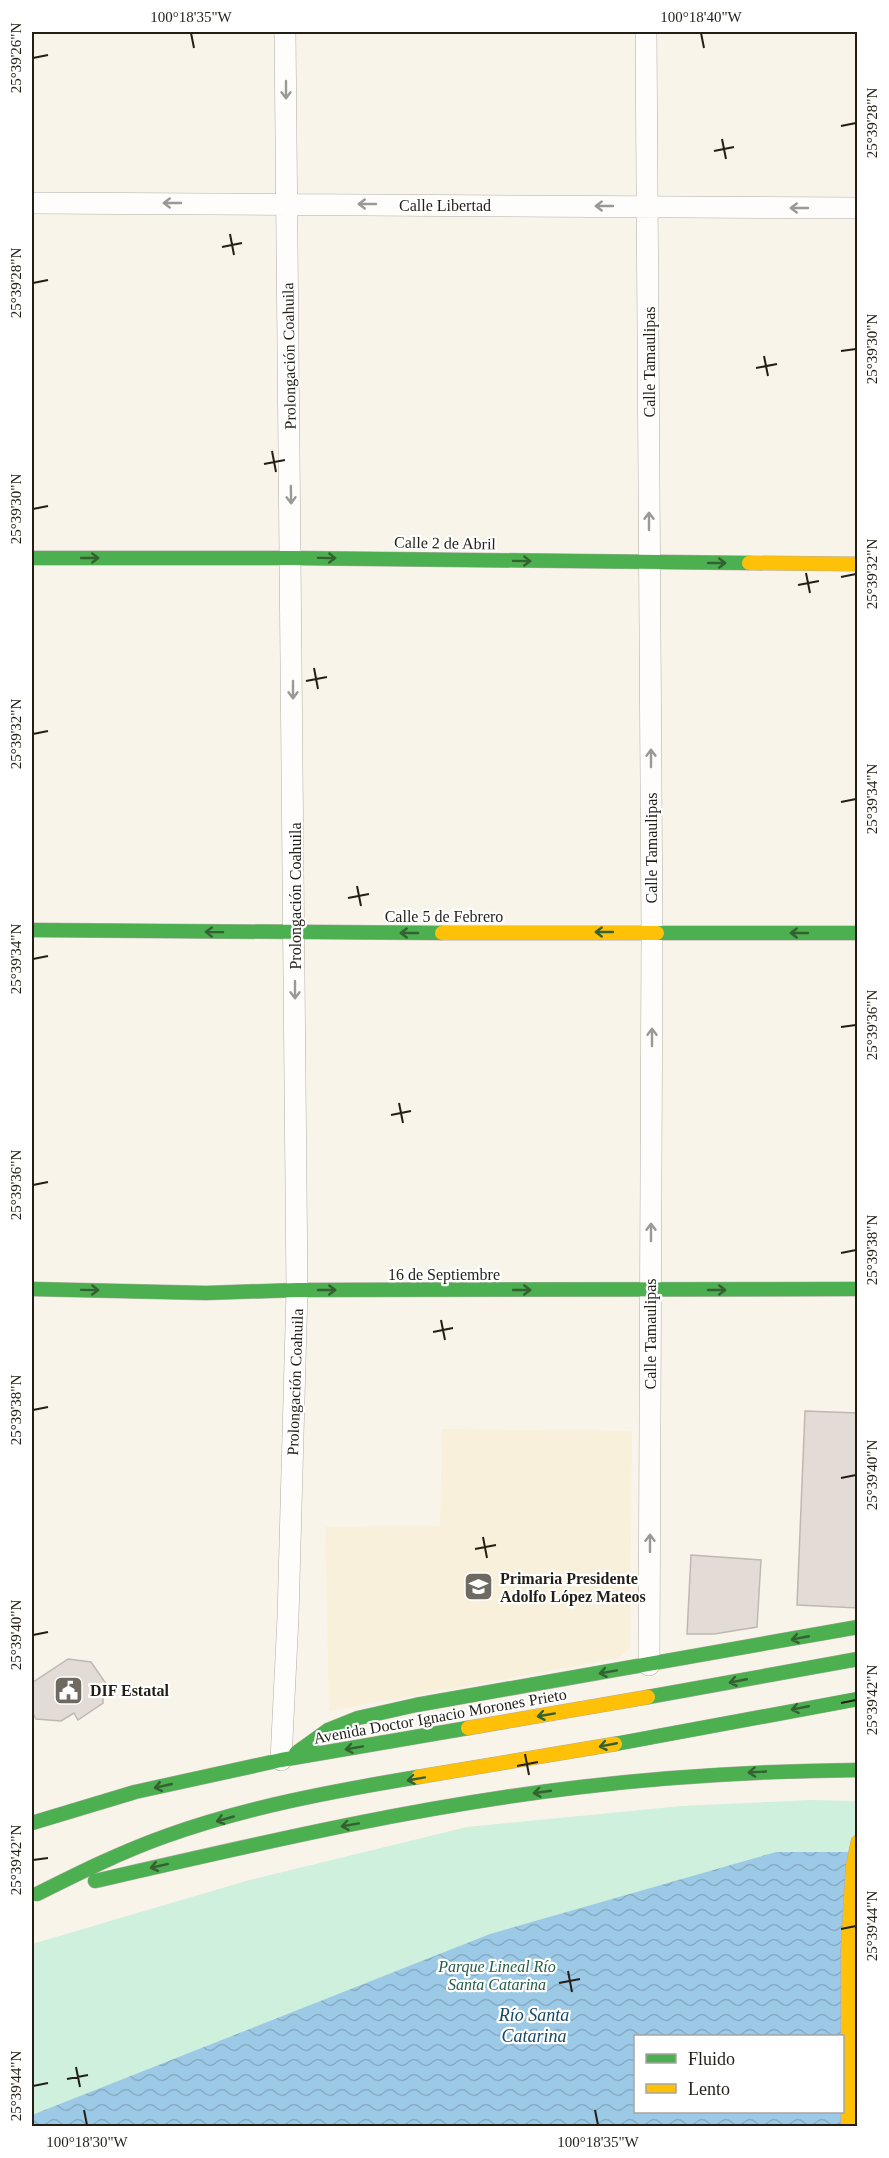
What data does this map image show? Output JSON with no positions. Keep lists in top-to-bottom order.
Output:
{
  "streets": {
    "main road": [
      "Calle 2 de Abril",
      "Calle 5 de Febrero",
      "16 de Septiembre",
      "Avenida Doctor Ignacio Morones Prieto"
    ],
    "street": ["Calle Libertad", "Prolongación Coahuila", "Calle Tamaulipas"]
  },
  "crossings": [
    ["Calle Libertad", "Prolongación Coahuila"],
    ["Calle Libertad", "Calle Tamaulipas"],
    ["Prolongación Coahuila", "Calle 2 de Abril"],
    ["Prolongación Coahuila", "Calle 5 de Febrero"],
    ["Prolongación Coahuila", "16 de Septiembre"],
    ["Prolongación Coahuila", "Avenida Doctor Ignacio Morones Prieto"],
    ["Calle Tamaulipas", "Calle 2 de Abril"],
    ["Calle Tamaulipas", "Calle 5 de Febrero"],
    ["Calle Tamaulipas", "16 de Septiembre"]
  ],
  "one_way": [
    "Calle Libertad",
    "Prolongación Coahuila",
    "Calle Tamaulipas",
    "Calle 2 de Abril",
    "Calle 5 de Febrero",
    "16 de Septiembre"
  ],
  "water": ["Río Santa Catarina"],
  "parks": ["Parque Lineal Río Santa Catarina"],
  "places": {
    "school or university": ["Primaria Presidente Adolfo López Mateos"],
    "public building": ["DIF Estatal"]
  },
  "legend": ["Fluido", "Lento"],
  "coordinates": [
    "100°18'35\"W",
    "100°18'40\"W",
    "25°39'26\"N",
    "25°39'28\"N",
    "25°39'30\"N",
    "25°39'32\"N",
    "25°39'34\"N",
    "25°39'36\"N",
    "25°39'38\"N",
    "25°39'40\"N",
    "25°39'42\"N",
    "25°39'44\"N",
    "100°18'30\"W"
  ]
}
